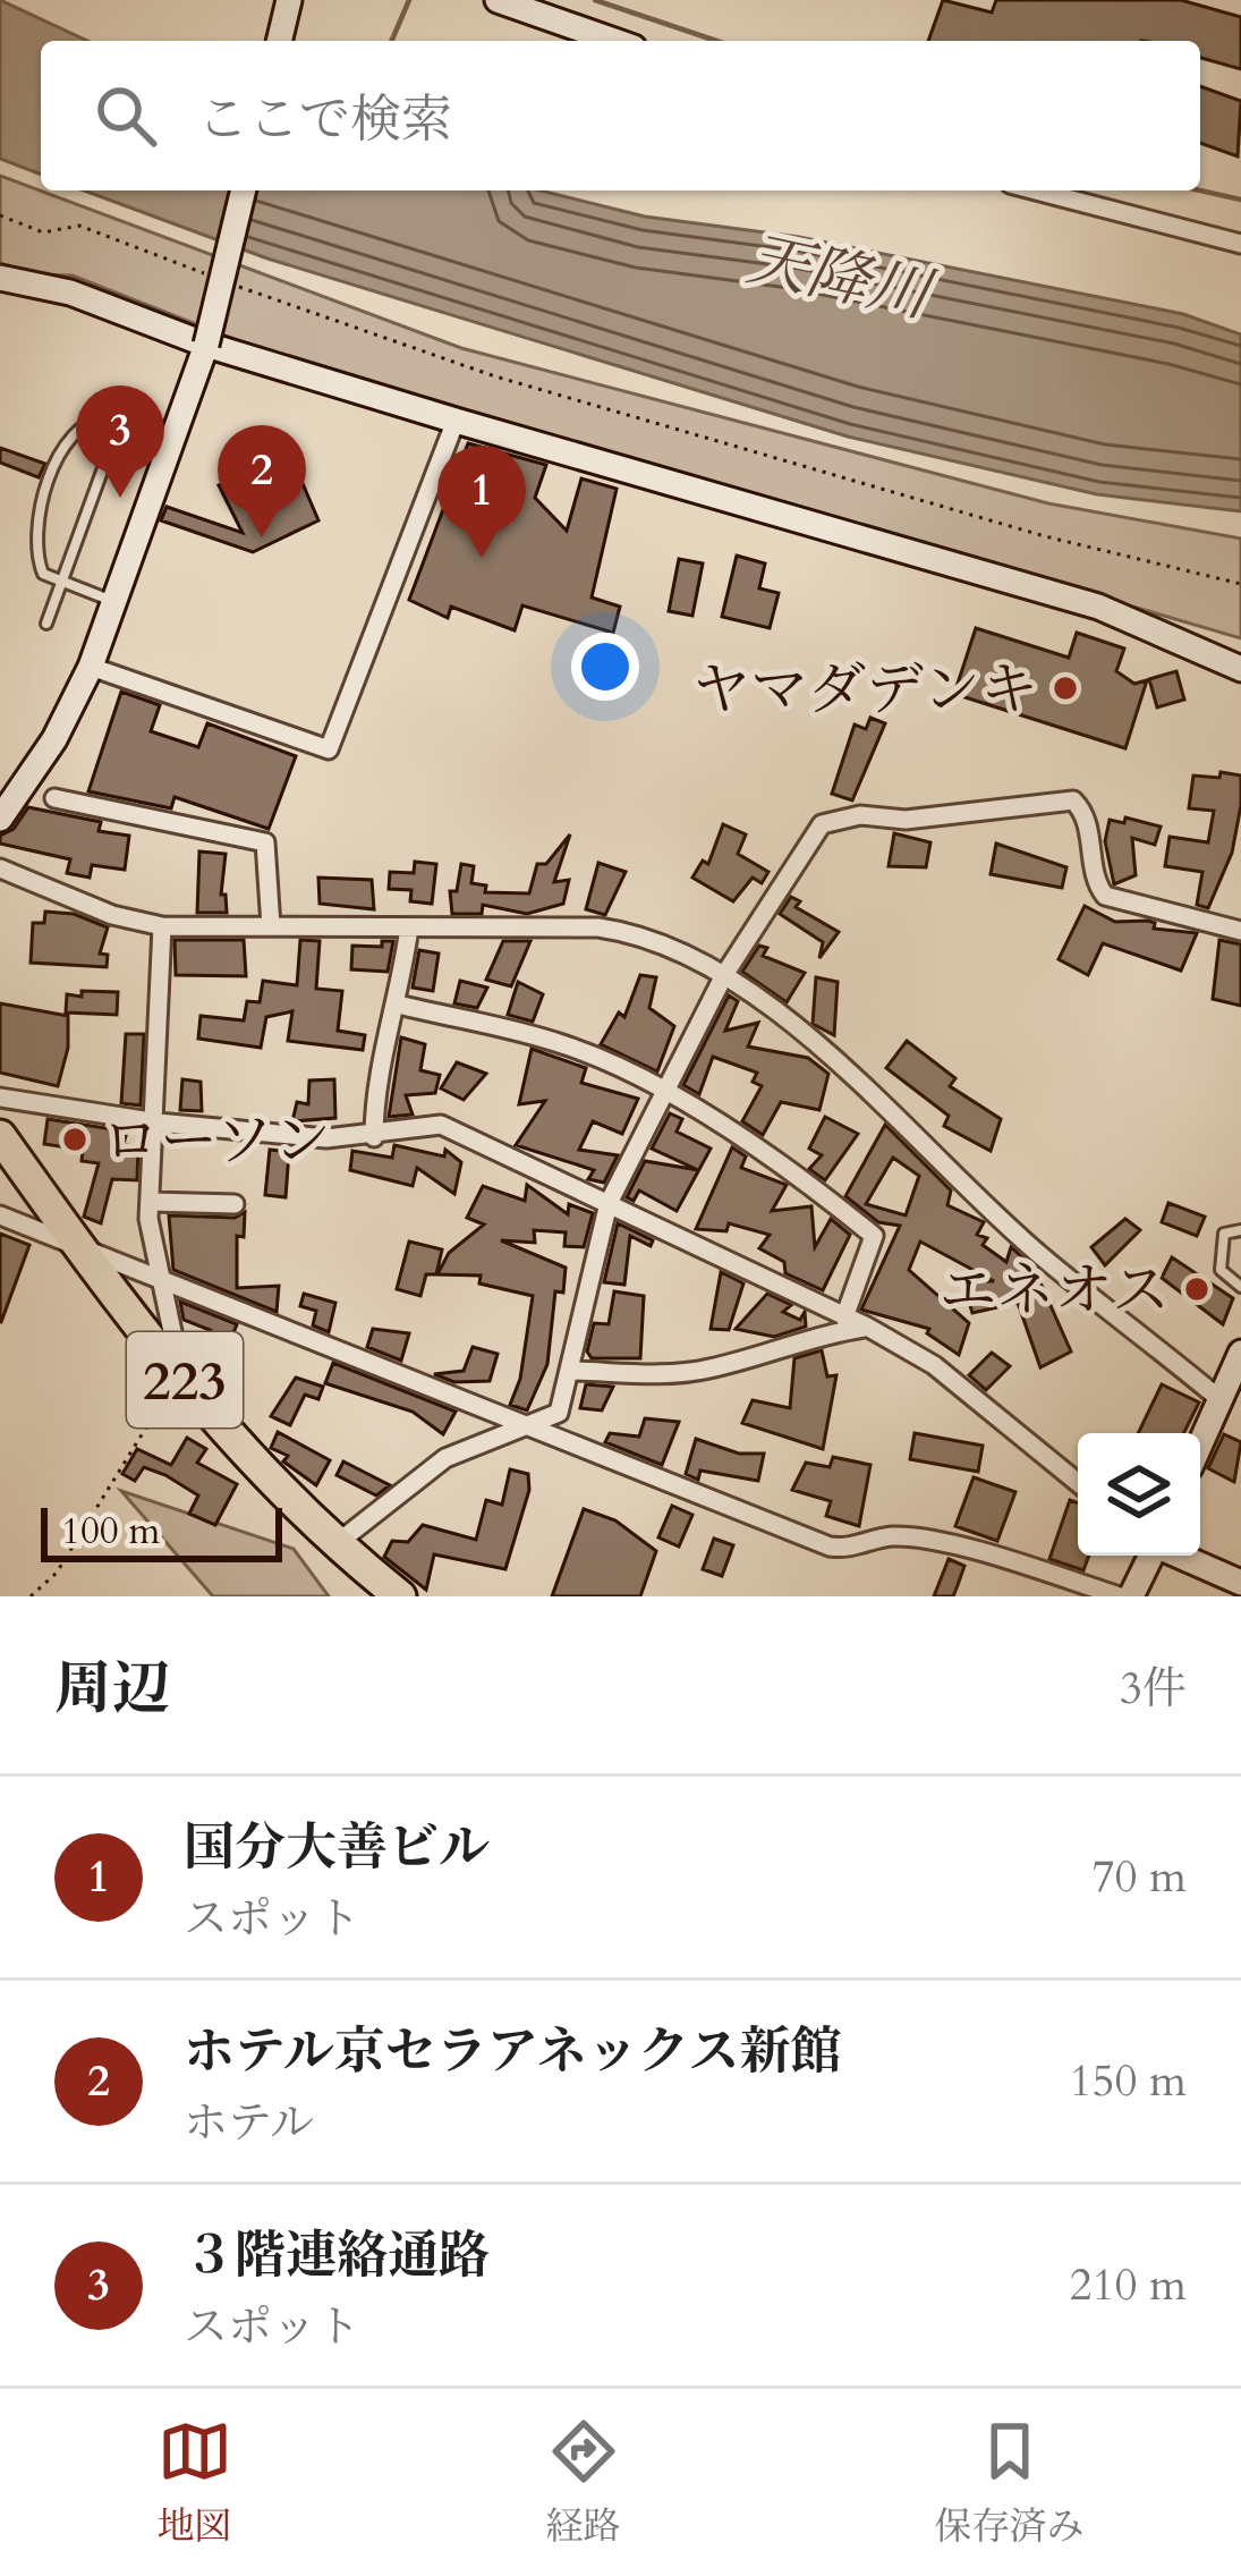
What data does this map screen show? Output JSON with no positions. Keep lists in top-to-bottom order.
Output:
{
  "streets": {
    "highway": ["223"]
  },
  "water": ["天降川"],
  "places": ["ヤマダデンキ", "ローソン", "エネオス"],
  "scale_bar": "100 m",
  "page": {
    "search": "ここで検索",
    "pins": ["3", "2", "1"],
    "scale": "100 m",
    "heading": ["周辺", "3件"],
    "list": [
      {
        "mark": "1",
        "name": "国分大善ビル",
        "note": "スポット",
        "value": "70 m"
      },
      {
        "mark": "2",
        "name": "ホテル京セラアネックス新館",
        "note": "ホテル",
        "value": "150 m"
      },
      {
        "mark": "3",
        "name": "３階連絡通路",
        "note": "スポット",
        "value": "210 m"
      }
    ],
    "nav": ["地図", "経路", "保存済み"]
  }
}
